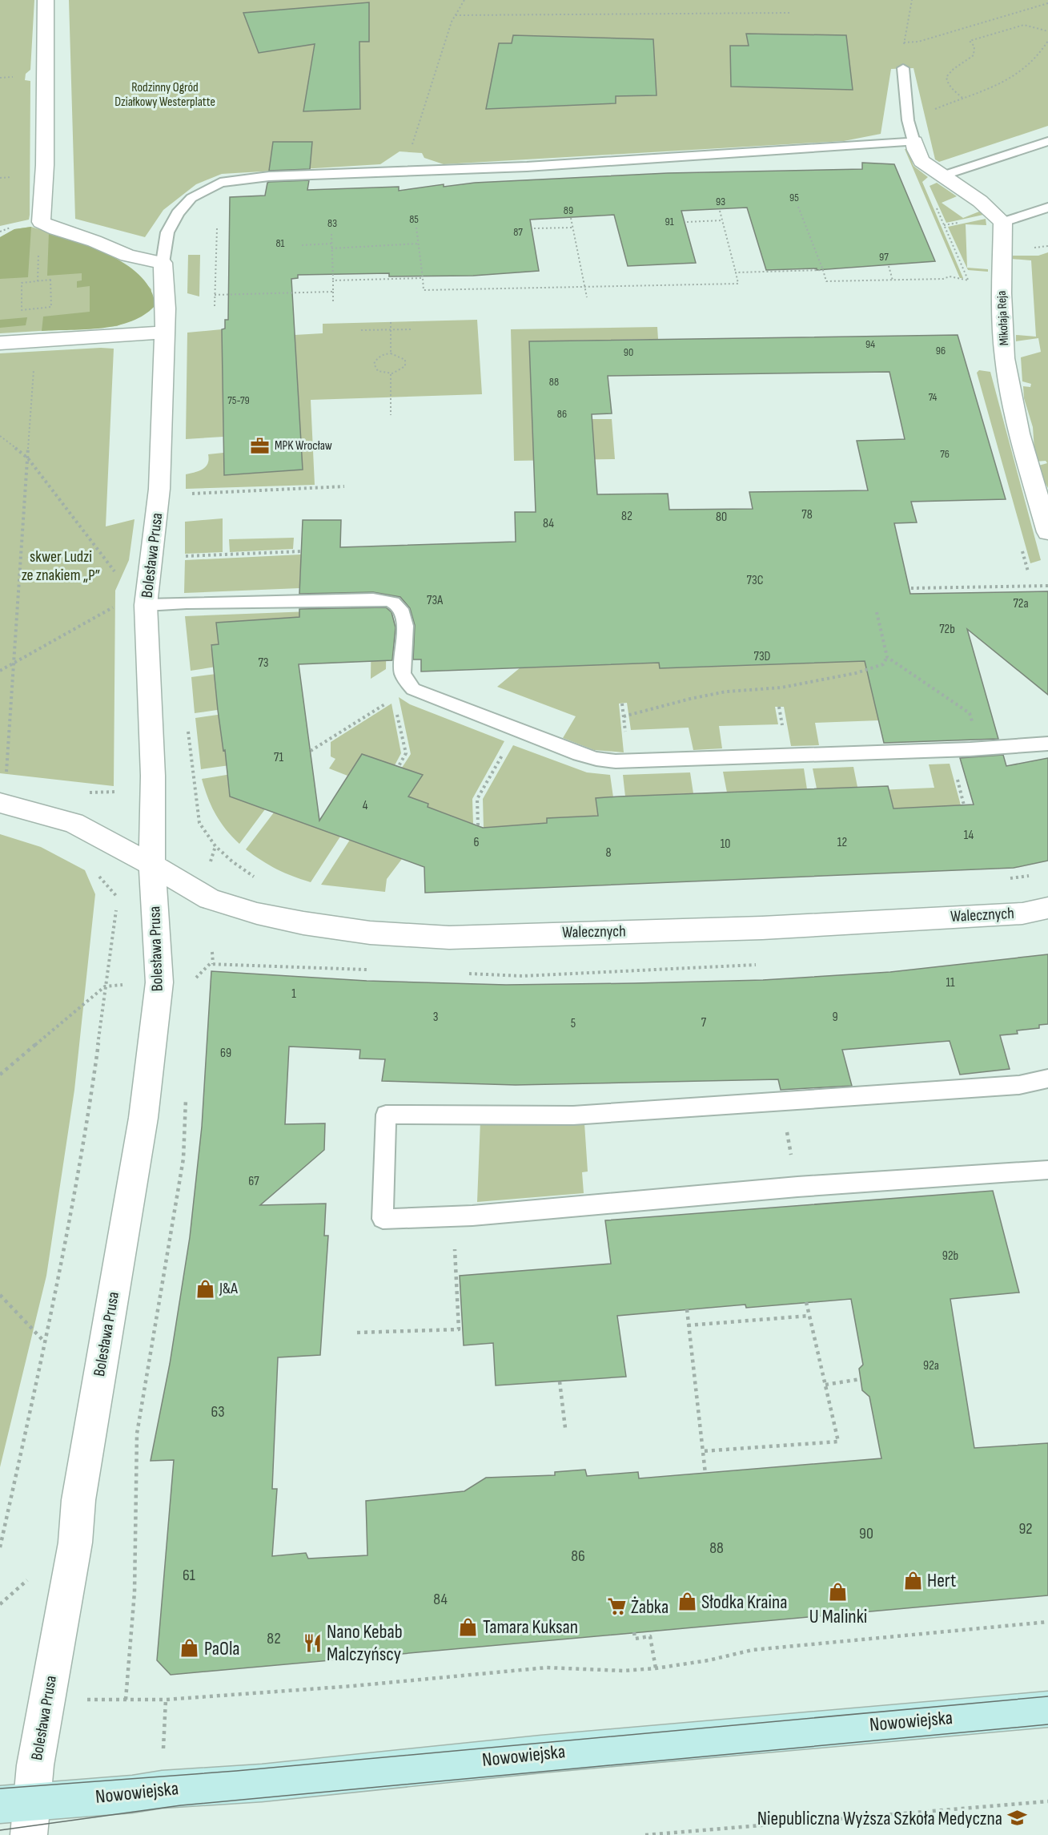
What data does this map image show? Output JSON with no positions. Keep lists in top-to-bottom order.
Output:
{
  "streets": {
    "street": [
      "Mikołaja Reja",
      "Bolesława Prusa",
      "Walecznych",
      "Nowowiejska"
    ]
  },
  "crossings": [
    ["Bolesława Prusa", "Walecznych"],
    ["Bolesława Prusa", "Nowowiejska"]
  ],
  "parks": ["Rodzinny Ogród Działkowy Westerplatte", "skwer Ludzi ze znakiem „P”"],
  "places": {
    "office": ["MPK Wrocław"],
    "shop": [
      "J&A",
      "Hert",
      "U Malinki",
      "Słodka Kraina",
      "Tamara Kuksan",
      "PaOla"
    ],
    "supermarket": ["Żabka"],
    "restaurant": ["Nano Kebab Malczyńscy"],
    "school or university": ["Niepubliczna Wyższa Szkoła Medyczna"]
  },
  "house_numbers": [
    "95",
    "93",
    "89",
    "85",
    "91",
    "83",
    "87",
    "81",
    "97",
    "94",
    "96",
    "90",
    "88",
    "74",
    "75-79",
    "86",
    "76",
    "78",
    "82",
    "80",
    "84",
    "73C",
    "73A",
    "72a",
    "72b",
    "73D",
    "73",
    "71",
    "4",
    "14",
    "6",
    "12",
    "10",
    "8",
    "11",
    "1",
    "3",
    "9",
    "7",
    "5",
    "69",
    "67",
    "92b",
    "92a",
    "63",
    "92",
    "90",
    "88",
    "86",
    "61",
    "84",
    "82"
  ]
}
